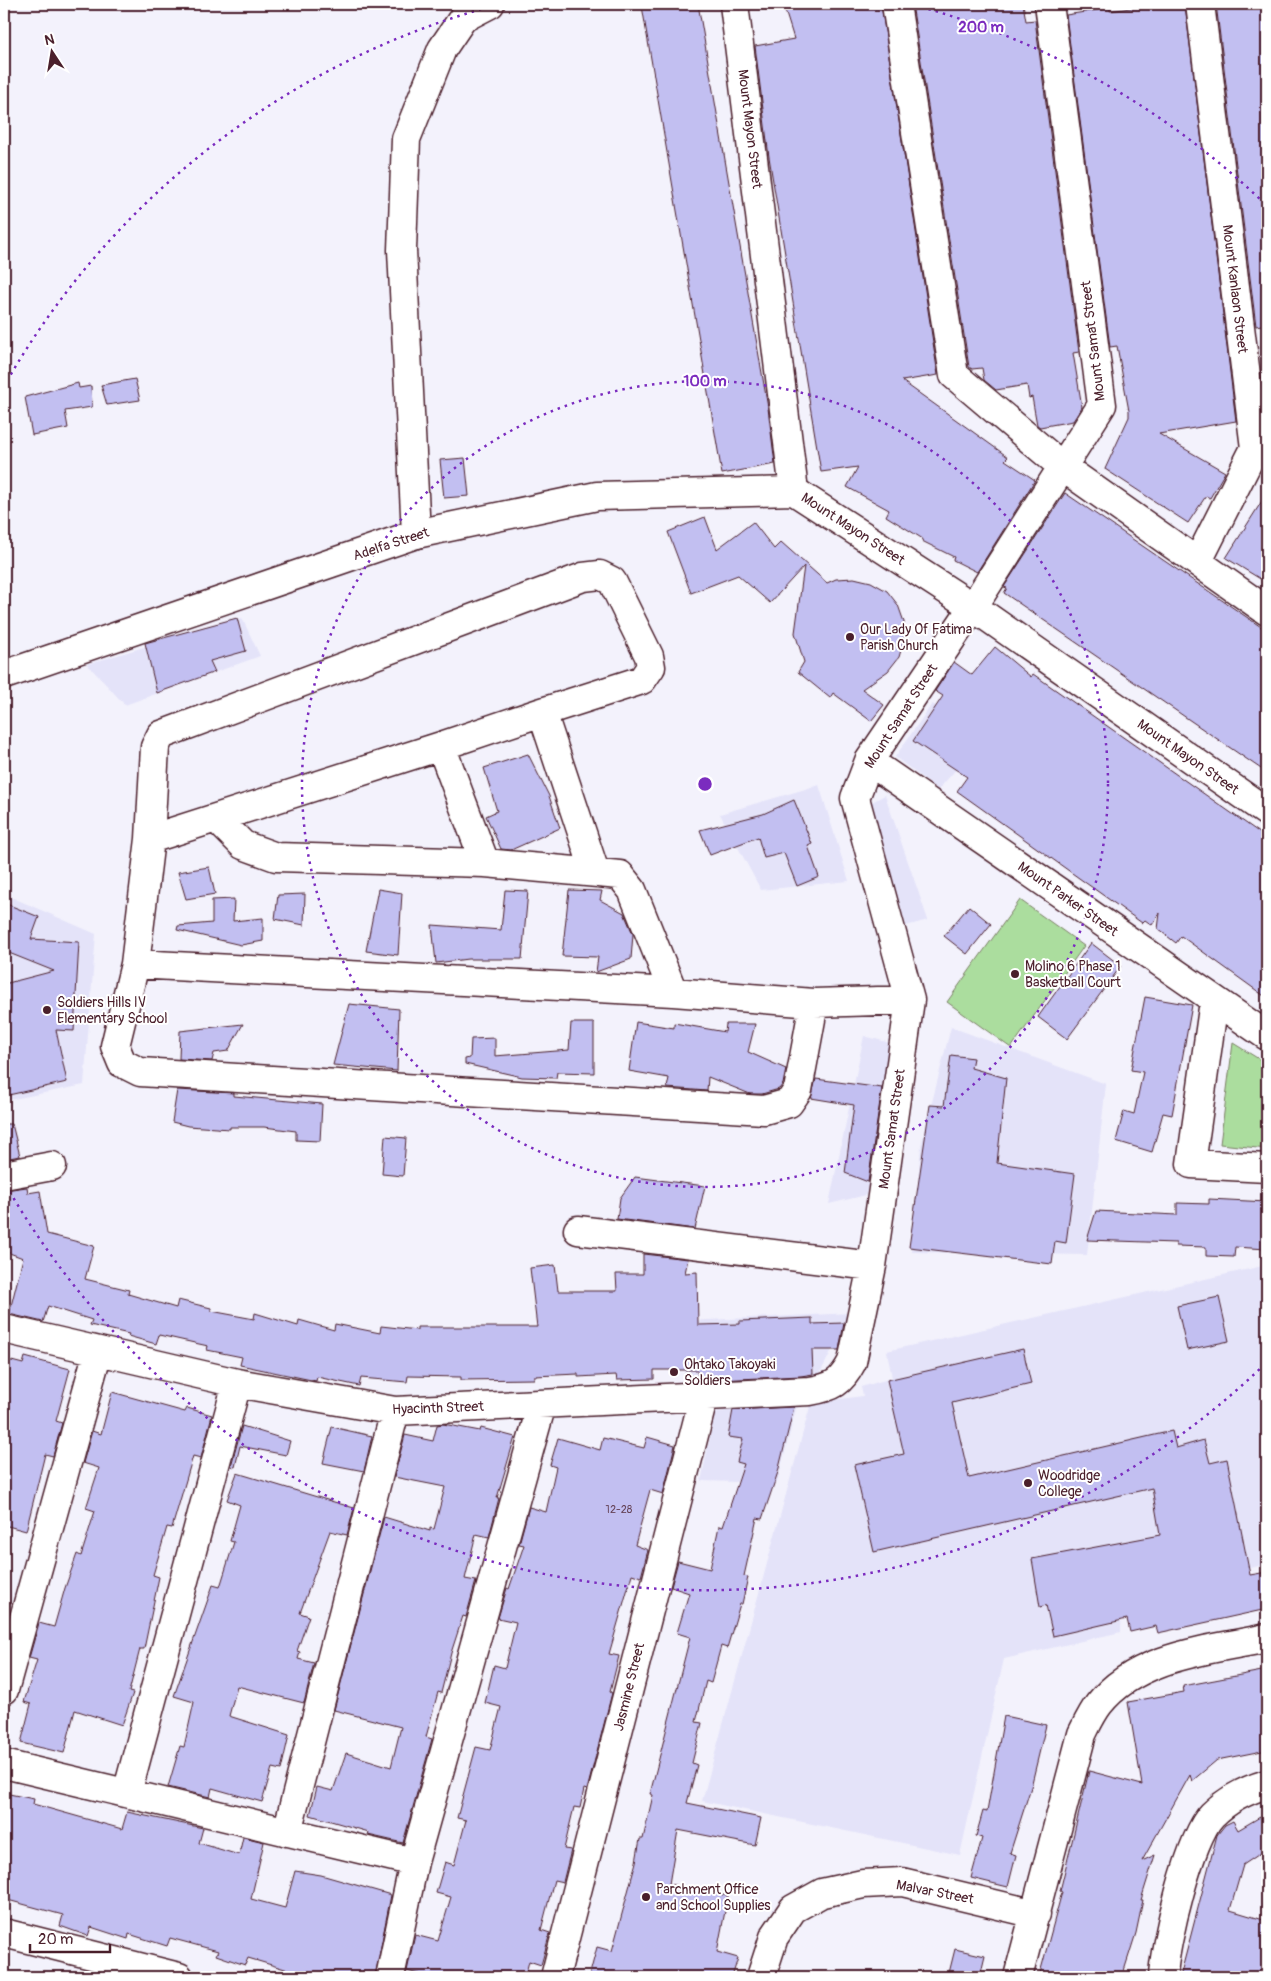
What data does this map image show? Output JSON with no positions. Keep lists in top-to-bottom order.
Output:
{
  "streets": {
    "street": [
      "Mount Mayon Street",
      "Mount Kanlaon Street",
      "Mount Samat Street",
      "Adelfa Street",
      "Mount Parker Street",
      "Hyacinth Street",
      "Jasmine Street",
      "Malvar Street"
    ]
  },
  "crossings": [
    ["Mount Mayon Street", "Mount Samat Street"],
    ["Mount Mayon Street", "Adelfa Street"],
    ["Mount Samat Street", "Mount Parker Street"],
    ["Mount Samat Street", "Hyacinth Street"],
    ["Hyacinth Street", "Jasmine Street"]
  ],
  "places": [
    "Our Lady Of Fatima Parish Church",
    "Molino 6 Phase 1 Basketball Court",
    "Soldiers Hills IV Elementary School",
    "Ohtako Takoyaki Soldiers",
    "Woodridge College",
    "Parchment Office and School Supplies"
  ],
  "house_numbers": ["12-28"],
  "scale_bar": "20 m",
  "north": "top",
  "rings": ["200 m", "100 m"]
}
